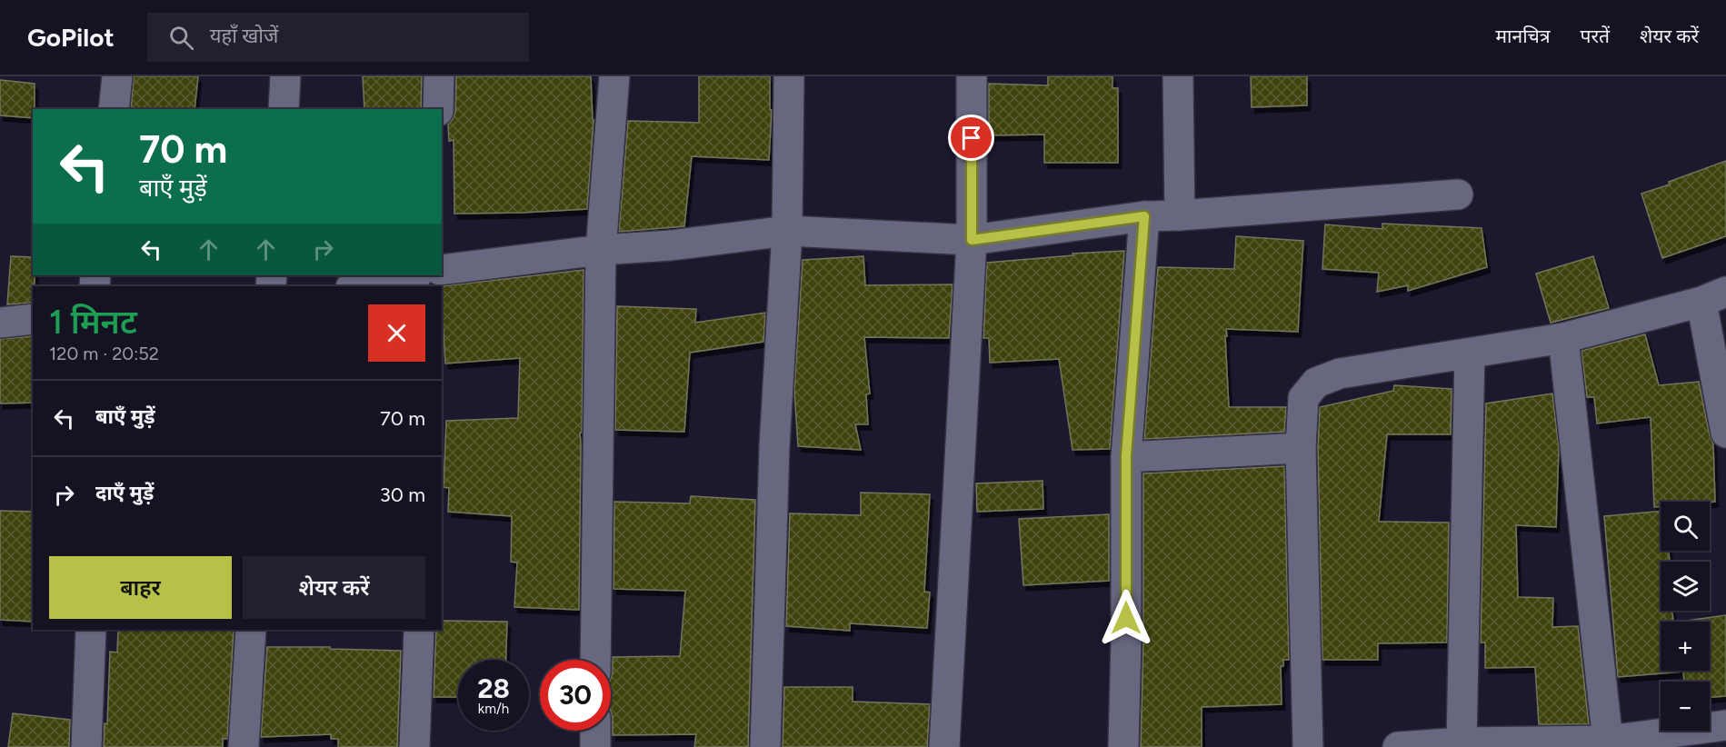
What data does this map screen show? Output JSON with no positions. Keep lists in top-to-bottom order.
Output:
{
  "page": {
    "header": "GoPilot",
    "search": "यहाँ खोजें",
    "nav": ["मानचित्र", "परतें", "शेयर करें"],
    "turn": ["70 m", "बाएँ मुड़ें"],
    "heading": ["1 मिनट", "120 m · 20:52"],
    "list": [
      {
        "name": "बाएँ मुड़ें",
        "value": "70 m"
      },
      {
        "name": "दाएँ मुड़ें",
        "value": "30 m"
      }
    ],
    "map_buttons": ["+", "−"],
    "buttons": ["बाहर", "शेयर करें"],
    "speed": "28 km/h",
    "limit": "30"
  }
}
